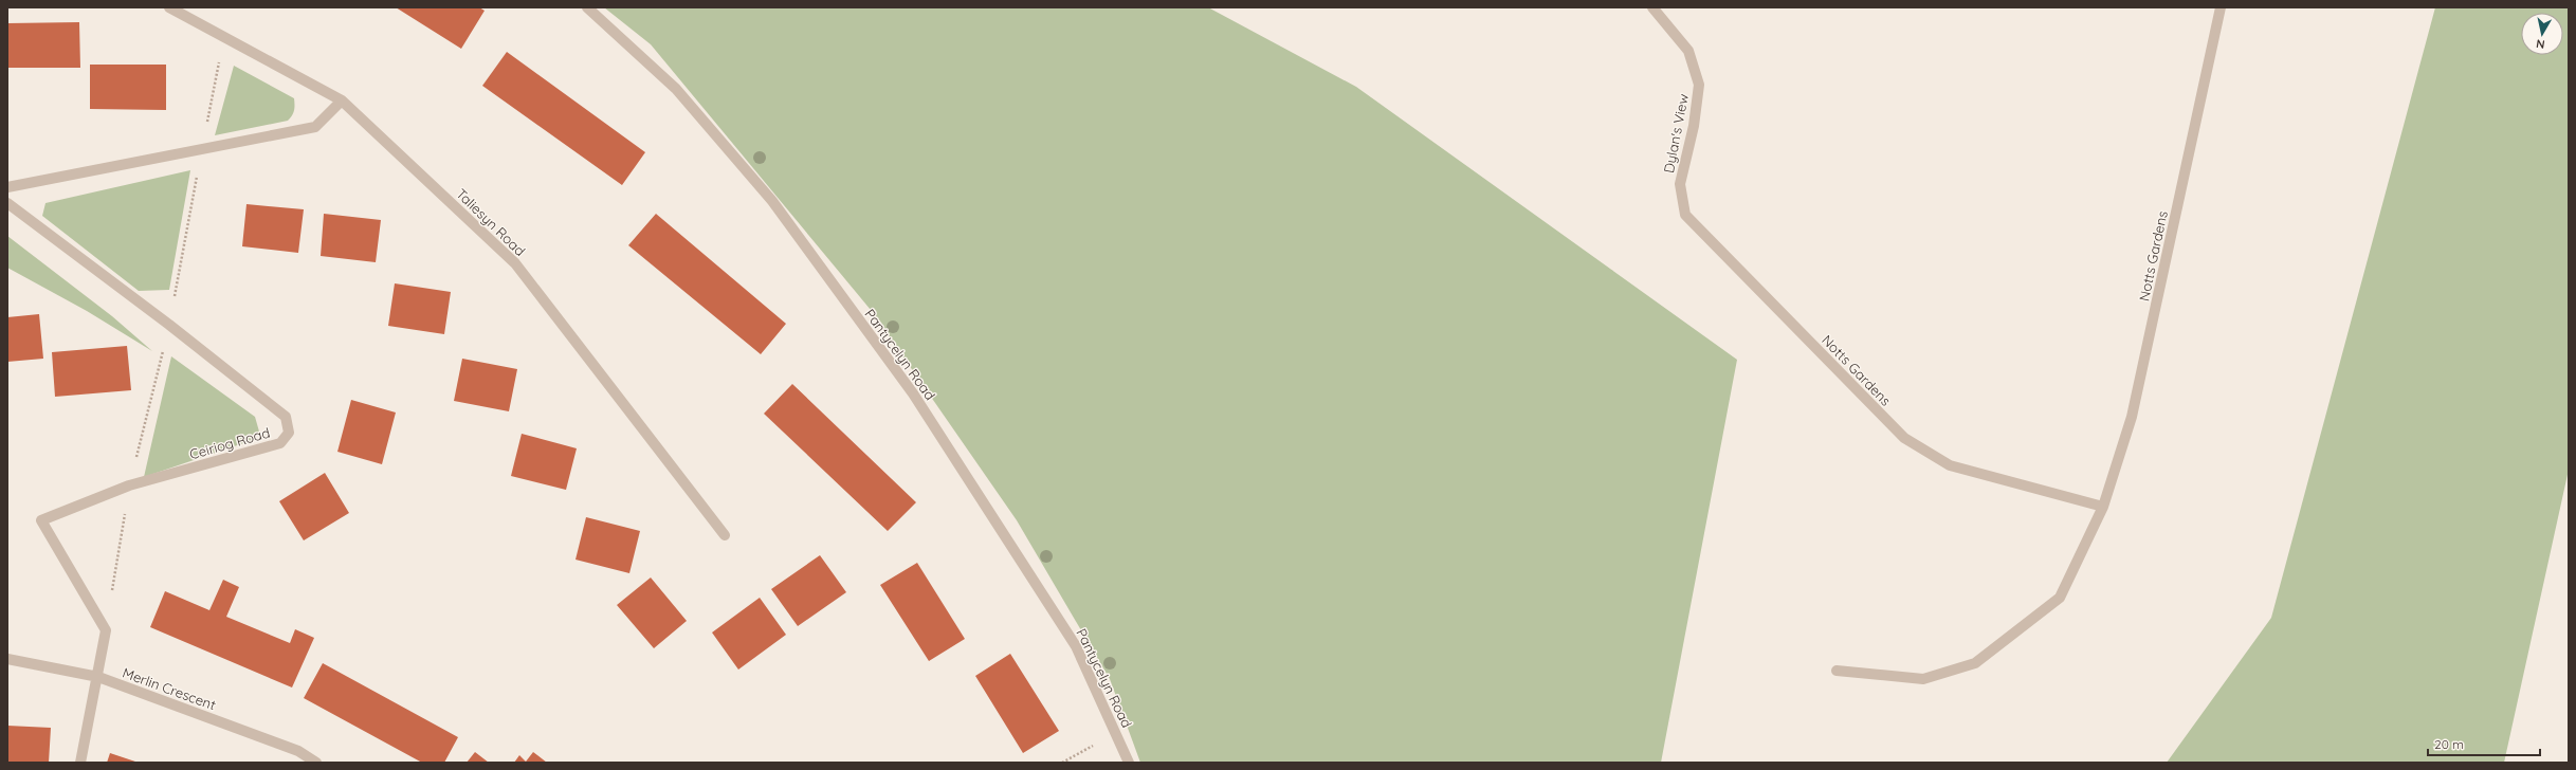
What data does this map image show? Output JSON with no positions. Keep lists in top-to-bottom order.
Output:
{
  "streets": {
    "street": [
      "Dylan's View",
      "Taliesyn Road",
      "Notts Gardens",
      "Pantycelyn Road",
      "Ceiriog Road",
      "Merlin Crescent"
    ]
  },
  "crossings": [
    ["Dylan's View", "Notts Gardens"]
  ],
  "scale_bar": "20 m",
  "north": "bottom"
}
